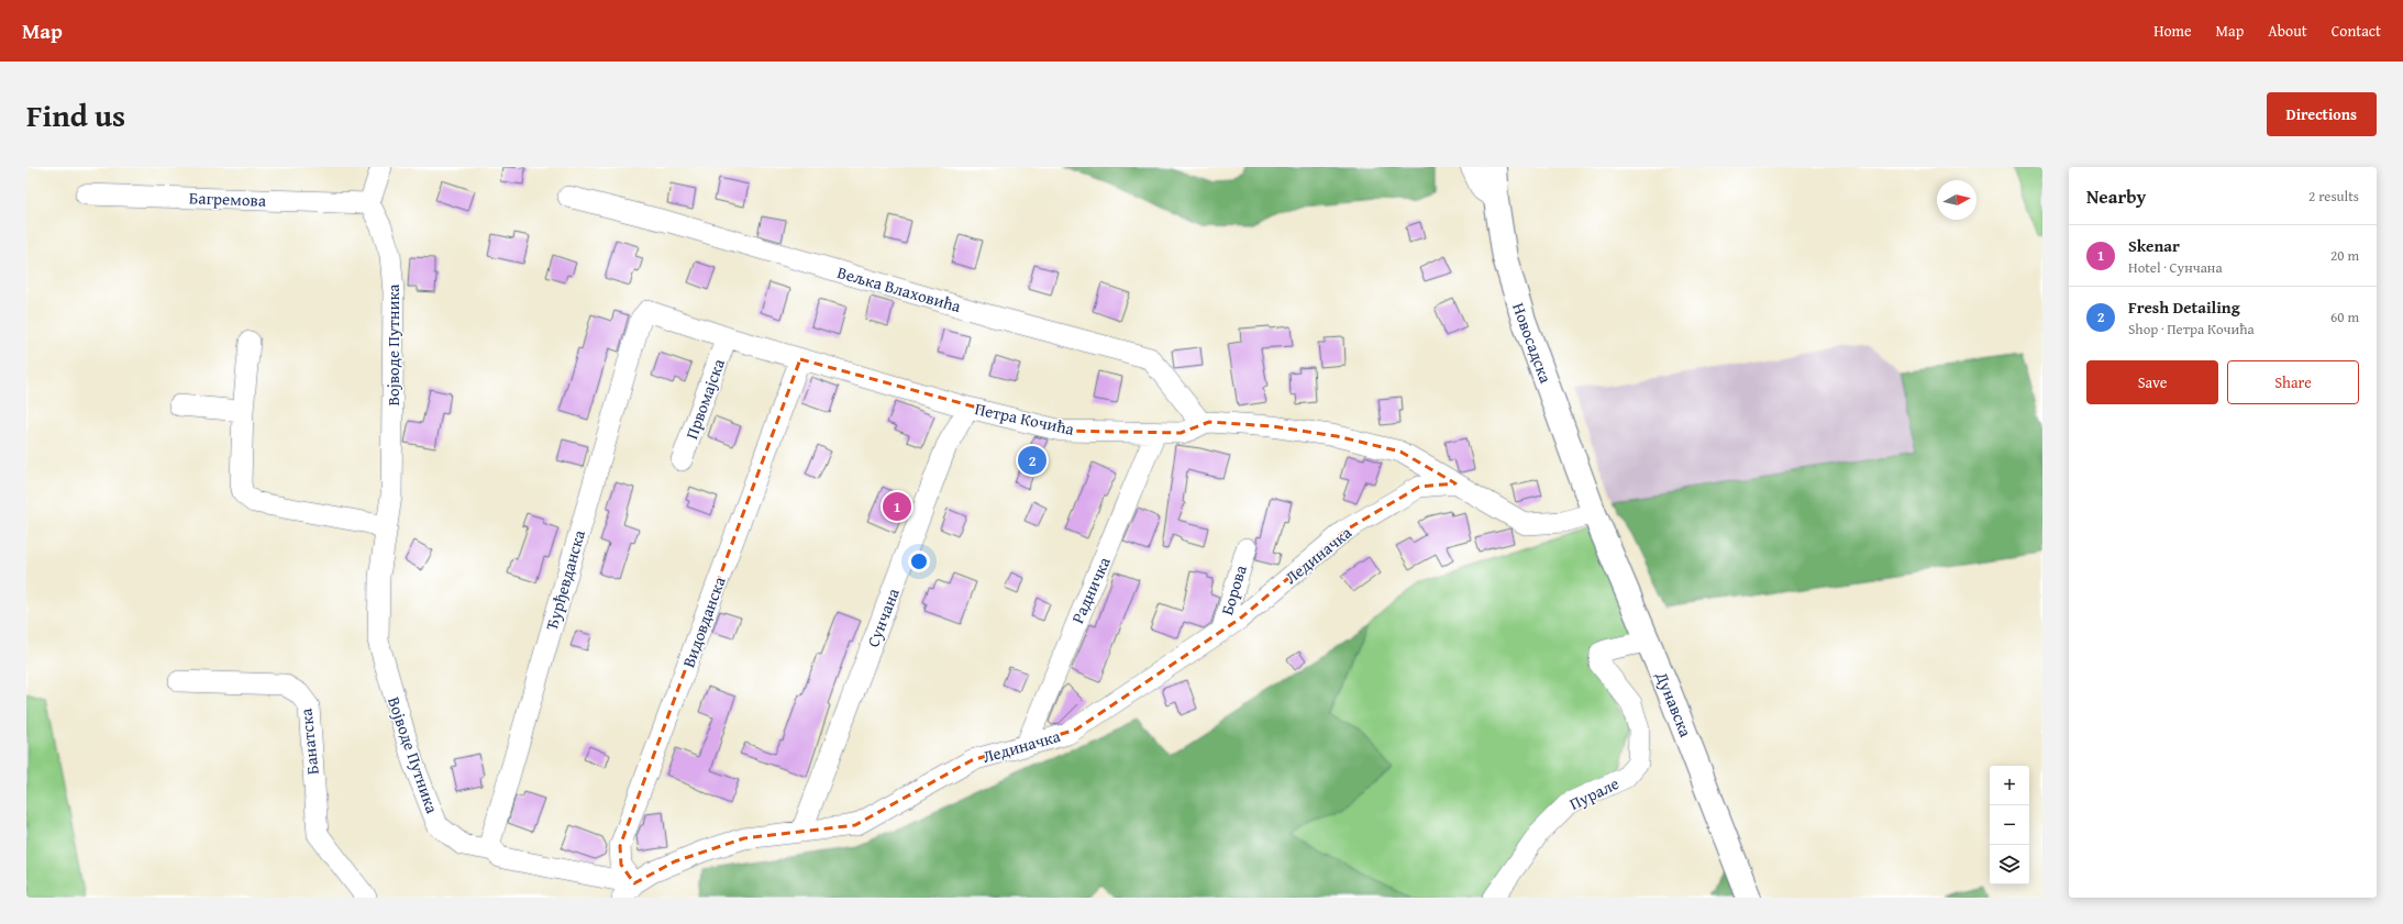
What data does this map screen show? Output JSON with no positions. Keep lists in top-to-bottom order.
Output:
{
  "streets": {
    "main road": ["Новосадска", "Дунавска"],
    "street": [
      "Багремова",
      "Вељка Влаховића",
      "Војводе Путника",
      "Првомајска",
      "Петра Кочића",
      "Лединачка",
      "Ђурђевданска",
      "Радничка",
      "Борова",
      "Сунчана",
      "Видовданска",
      "Банатска",
      "Пурале"
    ]
  },
  "crossings": [
    ["Багремова", "Војводе Путника"],
    ["Вељка Влаховића", "Петра Кочића"],
    ["Новосадска", "Петра Кочића"],
    ["Новосадска", "Дунавска"],
    ["Војводе Путника", "Лединачка"],
    ["Војводе Путника", "Ђурђевданска"],
    ["Војводе Путника", "Видовданска"],
    ["Првомајска", "Петра Кочића"],
    ["Петра Кочића", "Лединачка"],
    ["Петра Кочића", "Ђурђевданска"],
    ["Петра Кочића", "Радничка"],
    ["Петра Кочића", "Сунчана"],
    ["Петра Кочића", "Видовданска"],
    ["Петра Кочића", "Дунавска"],
    ["Лединачка", "Радничка"],
    ["Лединачка", "Борова"],
    ["Лединачка", "Сунчана"],
    ["Лединачка", "Видовданска"],
    ["Дунавска", "Пурале"]
  ],
  "north": "right",
  "page": {
    "header": "Map",
    "nav": [
      "Home",
      "Map",
      "About",
      "Contact"
    ],
    "title": "Find us",
    "buttons": [
      "Directions",
      ["Save", "Share"]
    ],
    "heading": ["Nearby", "2 results"],
    "list": [
      {
        "mark": "1",
        "name": "Skenar",
        "note": "Hotel · Сунчана",
        "value": "20 m"
      },
      {
        "mark": "2",
        "name": "Fresh Detailing",
        "note": "Shop · Петра Кочића",
        "value": "60 m"
      }
    ],
    "pins": ["2", "1"],
    "map_buttons": ["+", "−"]
  }
}
